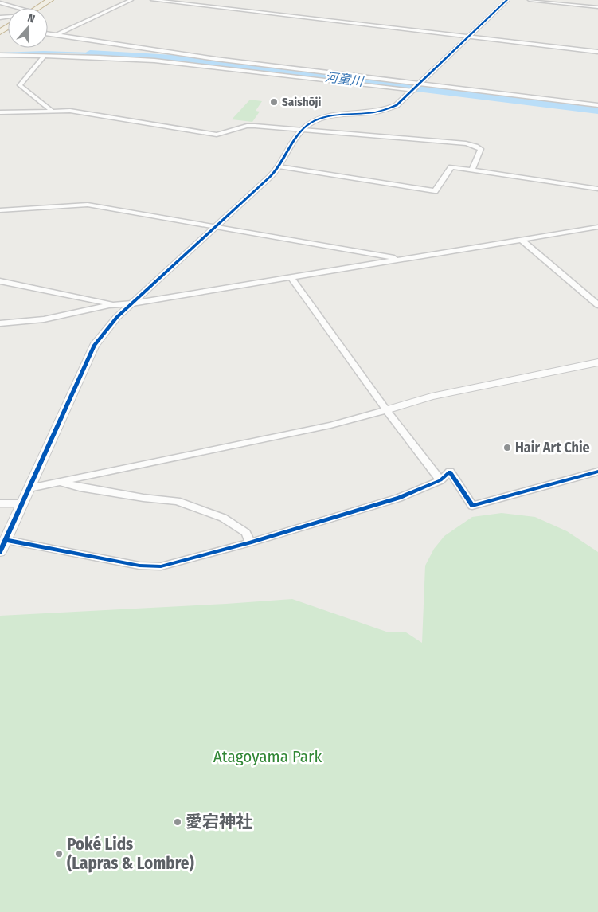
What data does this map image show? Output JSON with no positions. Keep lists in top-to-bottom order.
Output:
{
  "water": ["河童川"],
  "parks": ["Atagoyama Park"],
  "places": [
    "Saishōji",
    "Hair Art Chie",
    "愛宕神社",
    "Poké Lids (Lapras & Lombre)"
  ],
  "north": "top"
}
